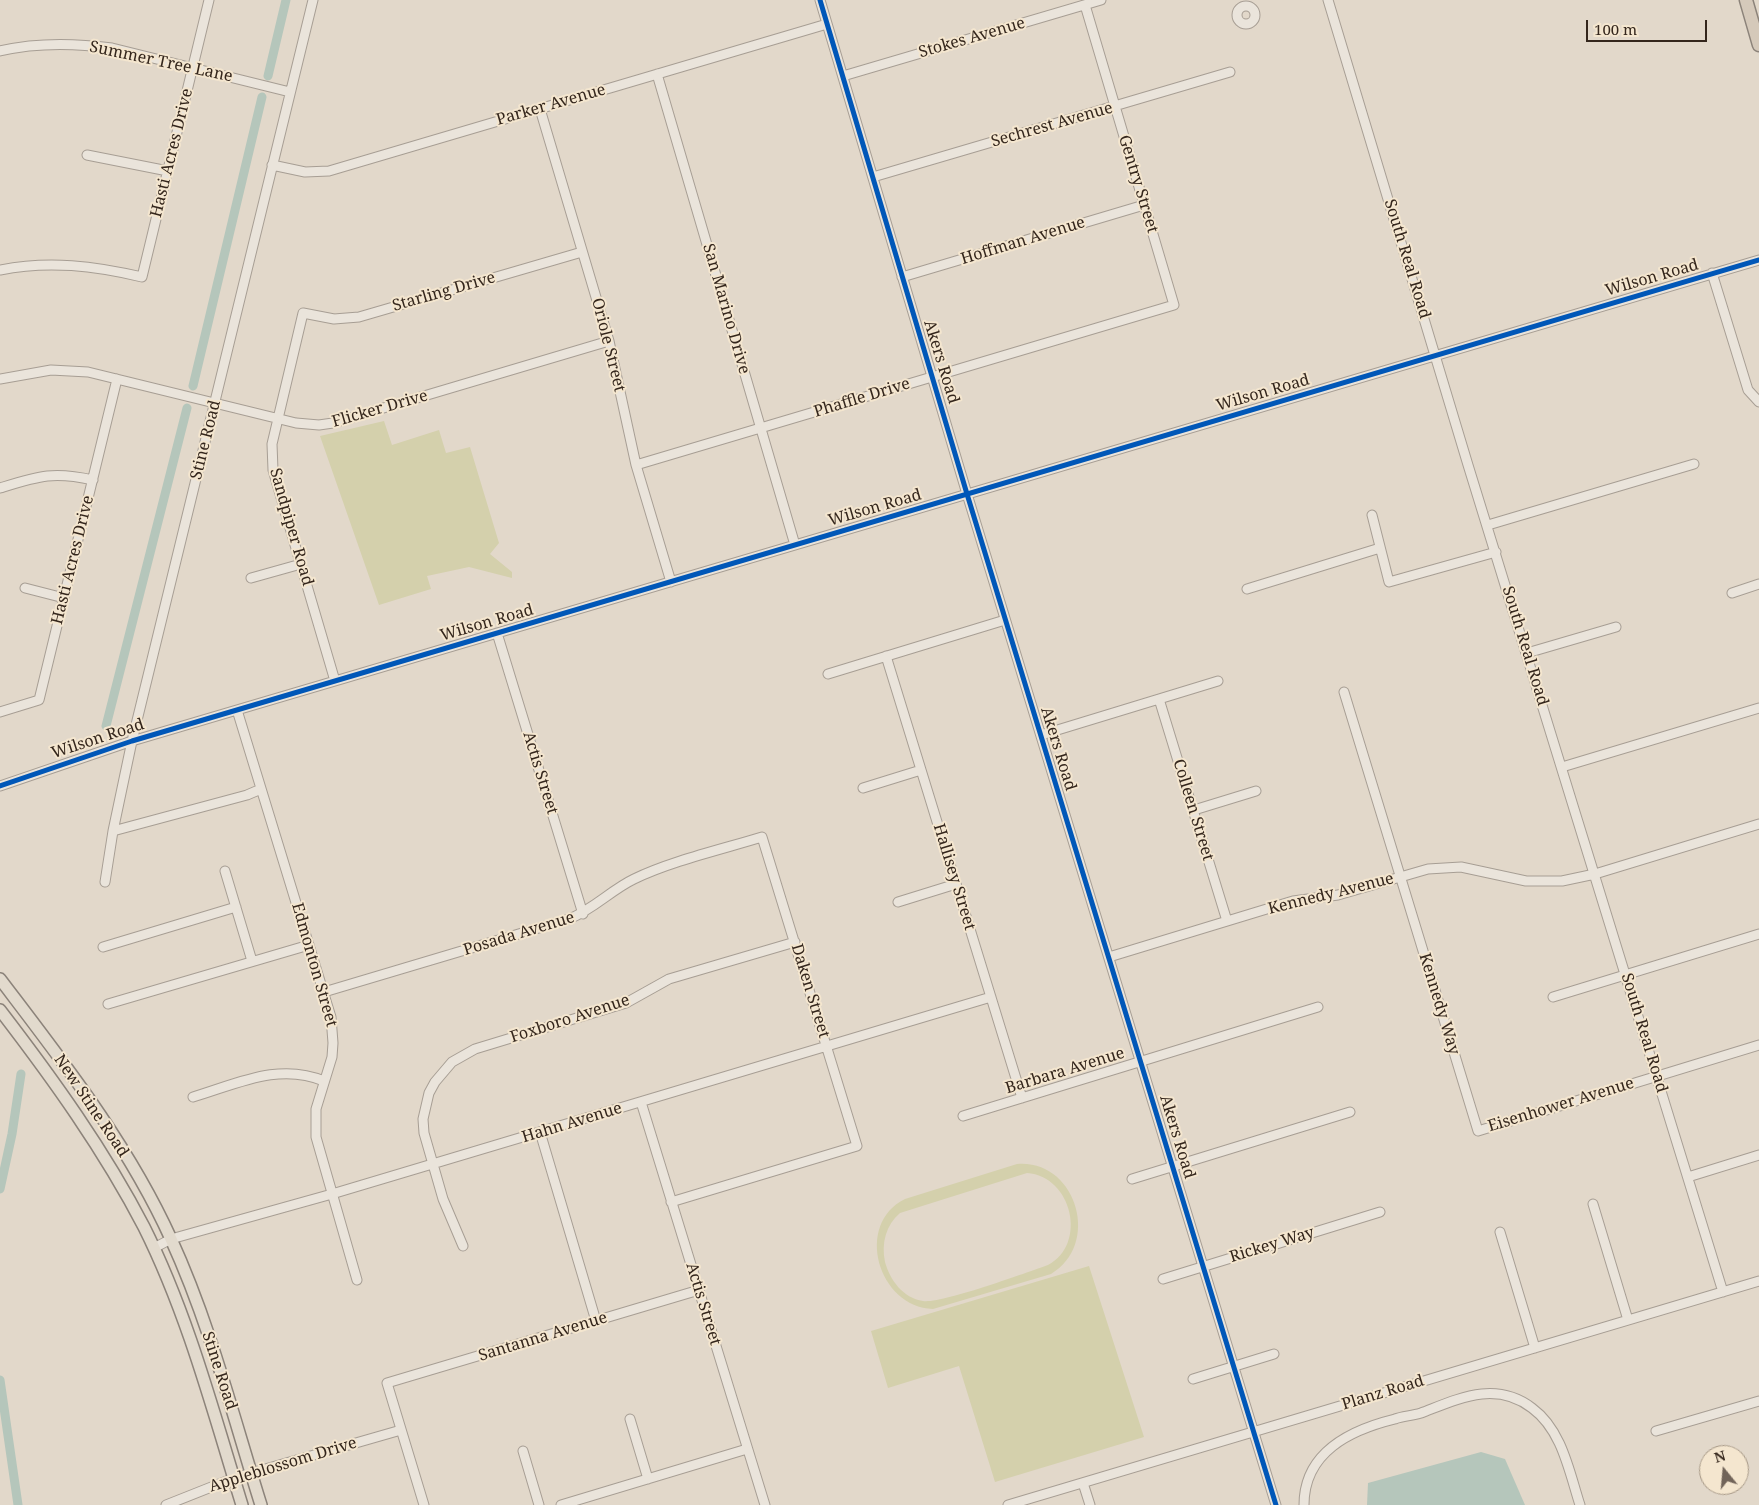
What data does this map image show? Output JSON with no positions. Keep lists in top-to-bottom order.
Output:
{
  "streets": {
    "main road": ["Stine Road", "New Stine Road"],
    "street": [
      "Stokes Avenue",
      "Summer Tree Lane",
      "Parker Avenue",
      "Sechrest Avenue",
      "Hasti Acres Drive",
      "Gentry Street",
      "Hoffman Avenue",
      "South Real Road",
      "Wilson Road",
      "Starling Drive",
      "San Marino Drive",
      "Oriole Street",
      "Akers Road",
      "Phaffle Drive",
      "Flicker Drive",
      "Sandpiper Road",
      "Actis Street",
      "Colleen Street",
      "Hallisey Street",
      "Kennedy Avenue",
      "Posada Avenue",
      "Edmonton Street",
      "Daken Street",
      "Kennedy Way",
      "Foxboro Avenue",
      "Barbara Avenue",
      "Eisenhower Avenue",
      "Hahn Avenue",
      "Rickey Way",
      "Santanna Avenue",
      "Planz Road",
      "Appleblossom Drive"
    ]
  },
  "crossings": [
    ["Stokes Avenue", "Gentry Street"],
    ["Stokes Avenue", "Akers Road"],
    ["Summer Tree Lane", "Hasti Acres Drive"],
    ["Summer Tree Lane", "Stine Road"],
    ["Parker Avenue", "San Marino Drive"],
    ["Parker Avenue", "Oriole Street"],
    ["Parker Avenue", "Akers Road"],
    ["Parker Avenue", "Stine Road"],
    ["Sechrest Avenue", "Gentry Street"],
    ["Sechrest Avenue", "Akers Road"],
    ["Hasti Acres Drive", "Flicker Drive"],
    ["Gentry Street", "Hoffman Avenue"],
    ["Gentry Street", "Phaffle Drive"],
    ["Hoffman Avenue", "Akers Road"],
    ["South Real Road", "Wilson Road"],
    ["South Real Road", "Kennedy Avenue"],
    ["South Real Road", "Eisenhower Avenue"],
    ["South Real Road", "Planz Road"],
    ["Wilson Road", "San Marino Drive"],
    ["Wilson Road", "Oriole Street"],
    ["Wilson Road", "Akers Road"],
    ["Wilson Road", "Stine Road"],
    ["Wilson Road", "Sandpiper Road"],
    ["Wilson Road", "Actis Street"],
    ["Wilson Road", "Edmonton Street"],
    ["Starling Drive", "Oriole Street"],
    ["Starling Drive", "Sandpiper Road"],
    ["San Marino Drive", "Phaffle Drive"],
    ["Oriole Street", "Phaffle Drive"],
    ["Oriole Street", "Flicker Drive"],
    ["Akers Road", "Phaffle Drive"],
    ["Akers Road", "Kennedy Avenue"],
    ["Akers Road", "Barbara Avenue"],
    ["Akers Road", "Rickey Way"],
    ["Akers Road", "Planz Road"],
    ["Flicker Drive", "Stine Road"],
    ["Flicker Drive", "Sandpiper Road"],
    ["Stine Road", "New Stine Road"],
    ["Stine Road", "Hahn Avenue"],
    ["Stine Road", "Appleblossom Drive"],
    ["Actis Street", "Posada Avenue"],
    ["Actis Street", "Daken Street"],
    ["Actis Street", "Hahn Avenue"],
    ["Actis Street", "Santanna Avenue"],
    ["Colleen Street", "Kennedy Avenue"],
    ["Hallisey Street", "Barbara Avenue"],
    ["Hallisey Street", "Hahn Avenue"],
    ["Kennedy Avenue", "Kennedy Way"],
    ["Posada Avenue", "Edmonton Street"],
    ["Posada Avenue", "Daken Street"],
    ["Edmonton Street", "Hahn Avenue"],
    ["Daken Street", "Foxboro Avenue"],
    ["Daken Street", "Hahn Avenue"],
    ["Kennedy Way", "Eisenhower Avenue"],
    ["Foxboro Avenue", "Hahn Avenue"],
    ["New Stine Road", "Hahn Avenue"],
    ["Santanna Avenue", "Appleblossom Drive"]
  ],
  "scale_bar": "100 m",
  "north": "top"
}
